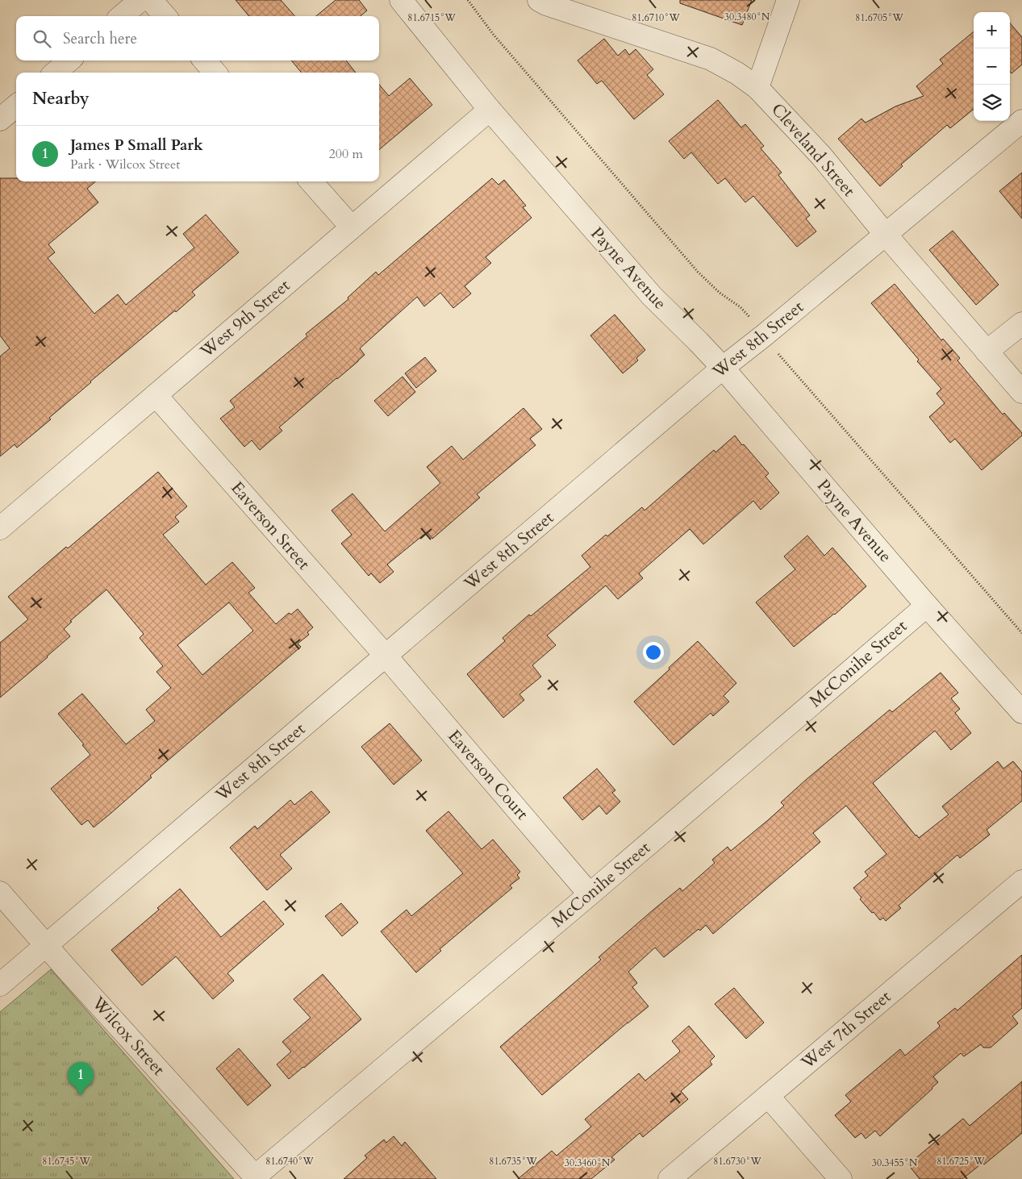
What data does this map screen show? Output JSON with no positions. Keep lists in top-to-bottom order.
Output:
{
  "streets": {
    "street": [
      "Cleveland Street",
      "Payne Avenue",
      "West 9th Street",
      "West 8th Street",
      "Eaverson Street",
      "McConihe Street",
      "Eaverson Court",
      "West 7th Street",
      "Wilcox Street"
    ]
  },
  "crossings": [
    ["Cleveland Street", "West 8th Street"],
    ["Payne Avenue", "West 9th Street"],
    ["Payne Avenue", "West 8th Street"],
    ["Payne Avenue", "McConihe Street"],
    ["West 9th Street", "Eaverson Street"],
    ["West 8th Street", "Eaverson Street"],
    ["West 8th Street", "Eaverson Court"],
    ["West 8th Street", "Wilcox Street"],
    ["Eaverson Street", "Eaverson Court"],
    ["McConihe Street", "Eaverson Court"],
    ["McConihe Street", "Wilcox Street"]
  ],
  "page": {
    "map_buttons": ["+", "−"],
    "search": "Search here",
    "heading": "Nearby",
    "list": [
      {
        "mark": "1",
        "name": "James P Small Park",
        "note": "Park · Wilcox Street",
        "value": "200 m"
      }
    ],
    "pins": "1"
  },
  "coordinates": [
    "30.3480°N",
    "81.6715°W",
    "81.6710°W",
    "81.6705°W",
    "81.6745°W",
    "81.6740°W",
    "81.6735°W",
    "81.6730°W",
    "81.6725°W",
    "30.3460°N",
    "30.3455°N"
  ]
}
